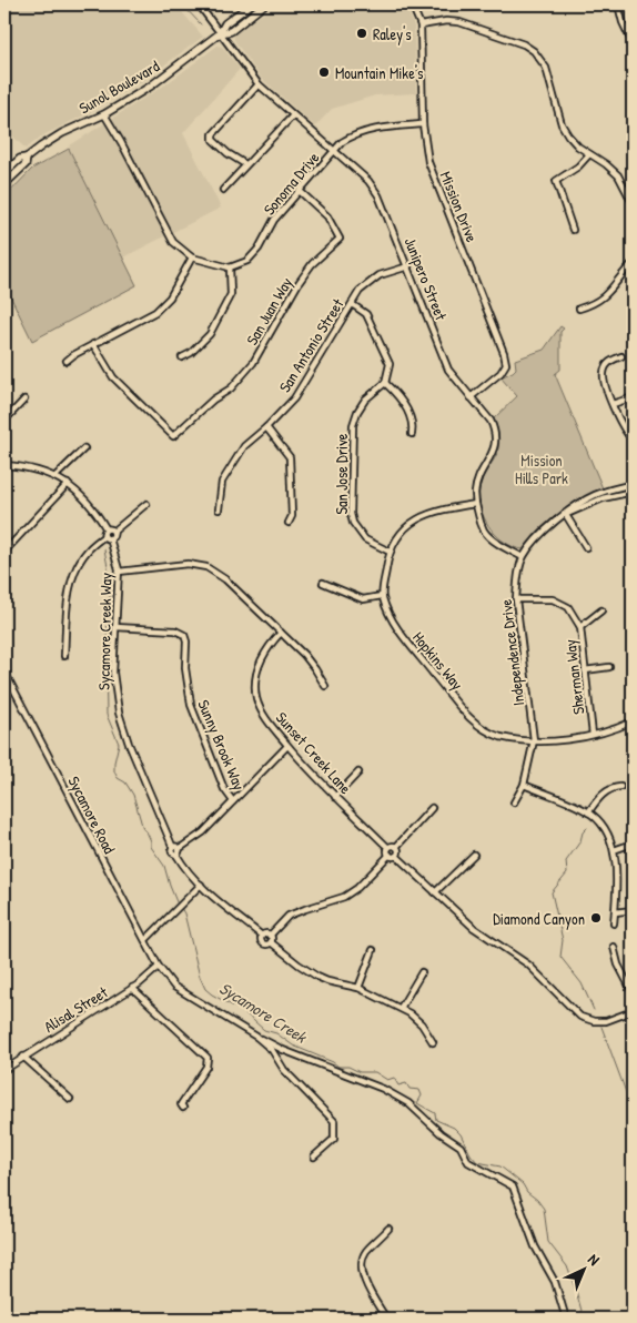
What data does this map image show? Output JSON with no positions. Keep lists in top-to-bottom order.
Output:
{
  "streets": {
    "main road": ["Sunol Boulevard"],
    "street": [
      "Sonoma Drive",
      "Mission Drive",
      "Junipero Street",
      "San Juan Way",
      "San Antonio Street",
      "San Jose Drive",
      "Sycamore Creek Way",
      "Independence Drive",
      "Hopkins Way",
      "Sherman Way",
      "Sunny Brook Way",
      "Sunset Creek Lane",
      "Sycamore Road",
      "Alisal Street"
    ]
  },
  "crossings": [
    ["Sunol Boulevard", "Junipero Street"],
    ["Sonoma Drive", "Mission Drive"],
    ["Sonoma Drive", "Junipero Street"],
    ["Sonoma Drive", "San Juan Way"],
    ["Mission Drive", "Junipero Street"],
    ["Junipero Street", "San Antonio Street"],
    ["Junipero Street", "Independence Drive"],
    ["Sycamore Creek Way", "Sunny Brook Way"],
    ["Independence Drive", "Hopkins Way"],
    ["Independence Drive", "Sherman Way"],
    ["Hopkins Way", "Sherman Way"],
    ["Sycamore Road", "Alisal Street"]
  ],
  "water": ["Sycamore Creek"],
  "parks": ["Mission Hills Park"],
  "places": ["Raley's", "Mountain Mike's", "Diamond Canyon"],
  "north": "top right"
}
